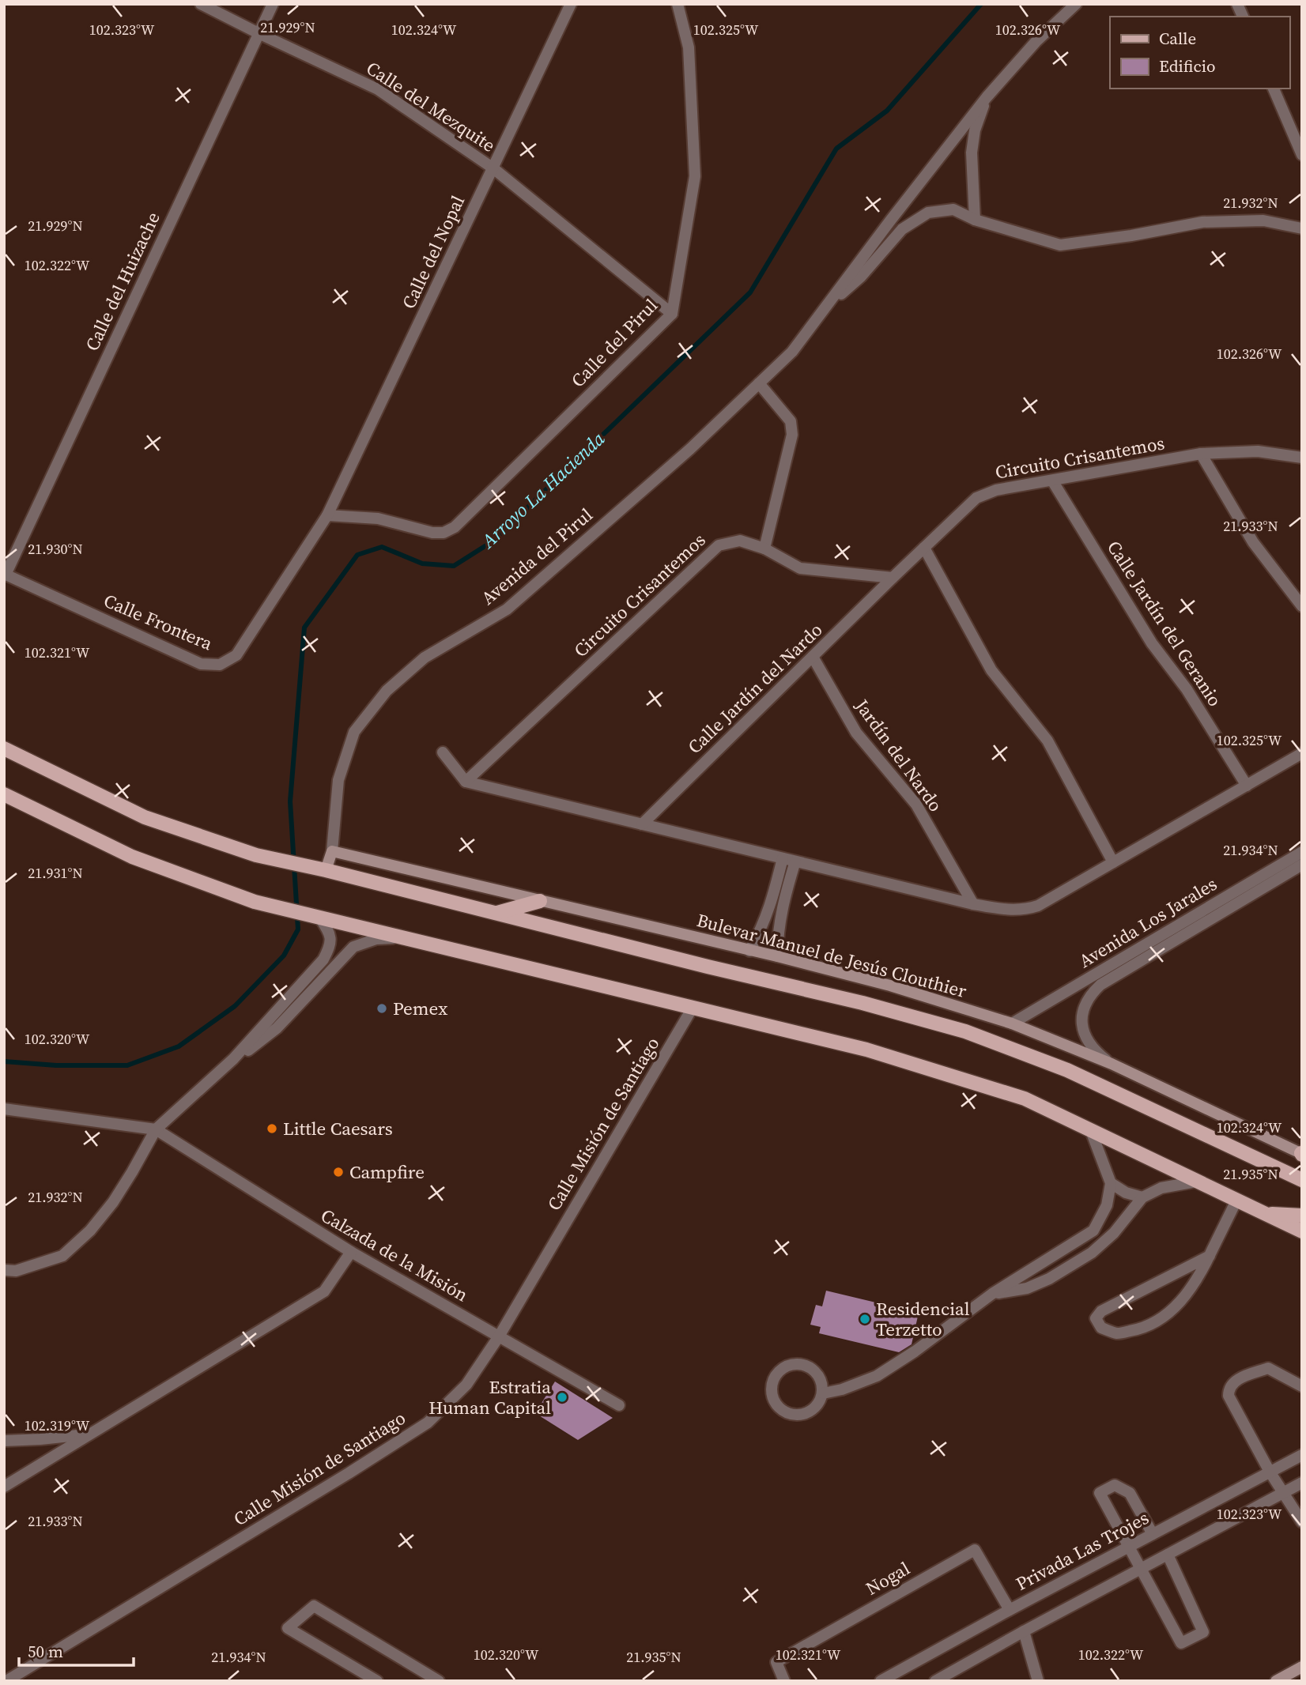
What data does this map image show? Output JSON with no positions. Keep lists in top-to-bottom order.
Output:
{
  "streets": {
    "street": [
      "Calle del Mezquite",
      "Calle del Nopal",
      "Calle del Huizache",
      "Calle del Pirul",
      "Circuito Crisantemos",
      "Avenida del Pirul",
      "Calle Frontera",
      "Calle Jardín del Geranio",
      "Calle Jardín del Nardo",
      "Jardín del Nardo",
      "Avenida Los Jarales",
      "Bulevar Manuel de Jesús Clouthier",
      "Calle Misión de Santiago",
      "Calzada de la Misión",
      "Privada Las Trojes",
      "Nogal"
    ]
  },
  "crossings": [
    ["Calle del Mezquite", "Calle del Nopal"],
    ["Calle del Mezquite", "Calle del Huizache"],
    ["Calle del Mezquite", "Calle del Pirul"],
    ["Calle del Nopal", "Calle del Pirul"],
    ["Calle del Nopal", "Calle Frontera"],
    ["Calle del Huizache", "Calle Frontera"],
    ["Calle del Pirul", "Calle Frontera"],
    ["Circuito Crisantemos", "Calle Jardín del Geranio"],
    ["Circuito Crisantemos", "Calle Jardín del Nardo"],
    ["Avenida del Pirul", "Bulevar Manuel de Jesús Clouthier"],
    ["Calle Jardín del Nardo", "Jardín del Nardo"],
    ["Avenida Los Jarales", "Bulevar Manuel de Jesús Clouthier"],
    ["Calle Misión de Santiago", "Calzada de la Misión"],
    ["Privada Las Trojes", "Nogal"]
  ],
  "water": ["Arroyo La Hacienda"],
  "places": [
    "Pemex",
    "Little Caesars",
    "Campfire",
    "Residencial Terzetto",
    "Estratia Human Capital"
  ],
  "legend": ["Calle", "Edificio"],
  "scale_bar": "50 m",
  "coordinates": [
    "21.929°N",
    "102.323°W",
    "102.324°W",
    "102.325°W",
    "102.326°W",
    "21.932°N",
    "102.322°W",
    "21.933°N",
    "21.930°N",
    "102.321°W",
    "21.934°N",
    "21.931°N",
    "102.320°W",
    "21.935°N",
    "102.319°W"
  ]
}
